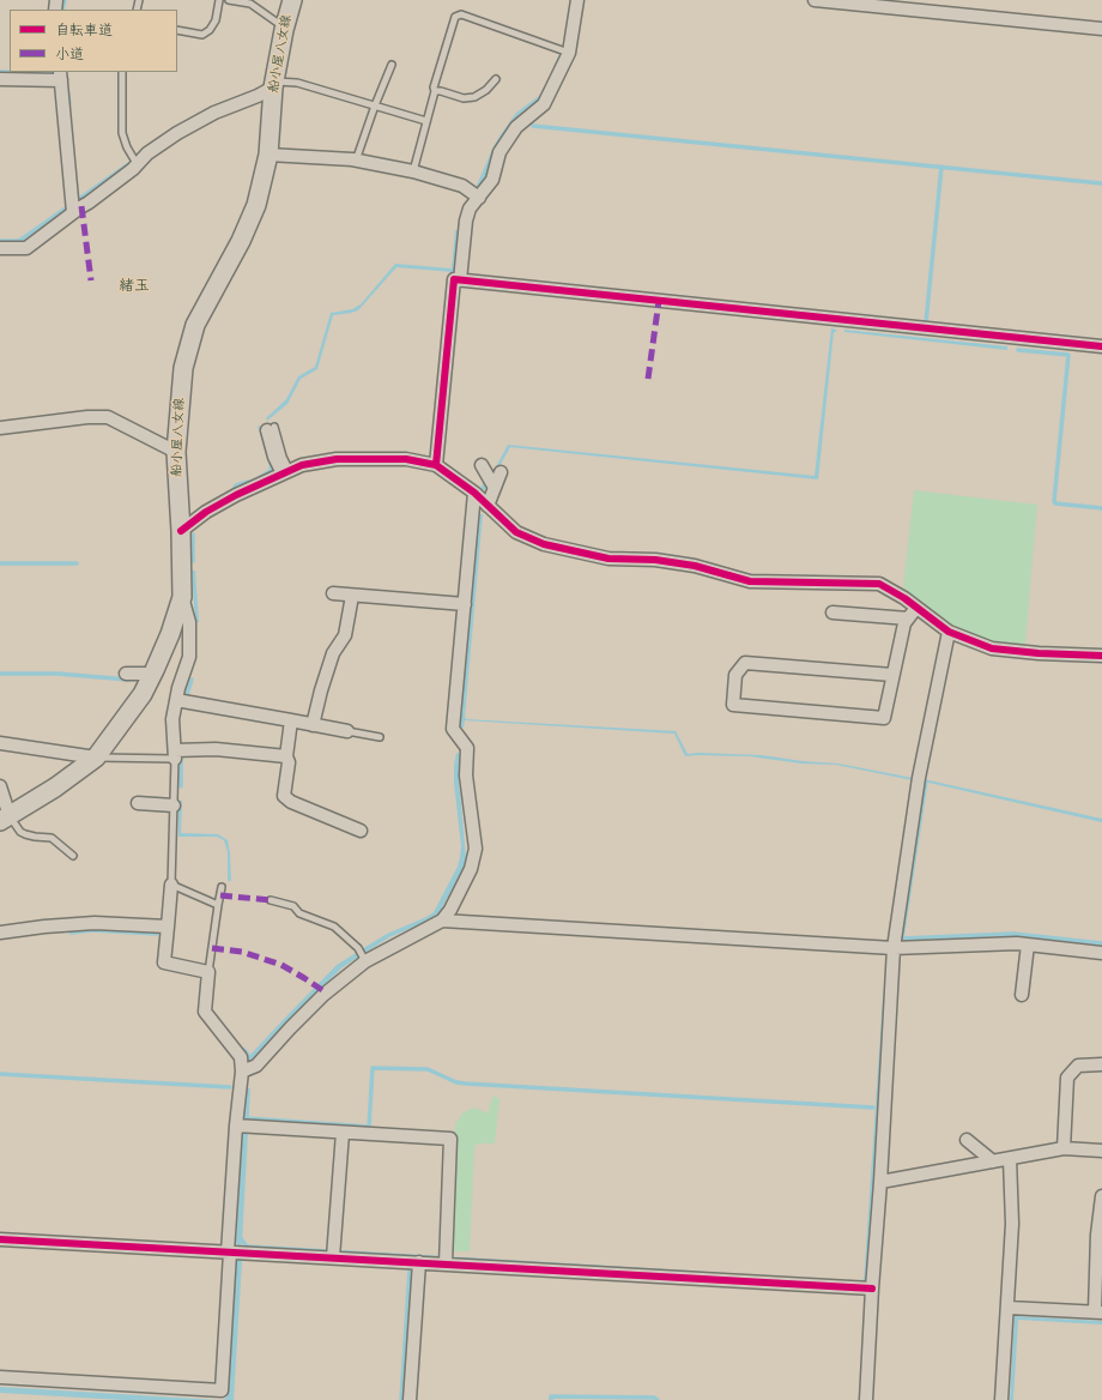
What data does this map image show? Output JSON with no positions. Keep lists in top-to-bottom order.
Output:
{
  "streets": {
    "main road": ["船小屋八女線"]
  },
  "districts": ["緒玉"],
  "legend": ["自転車道", "小道"]
}
